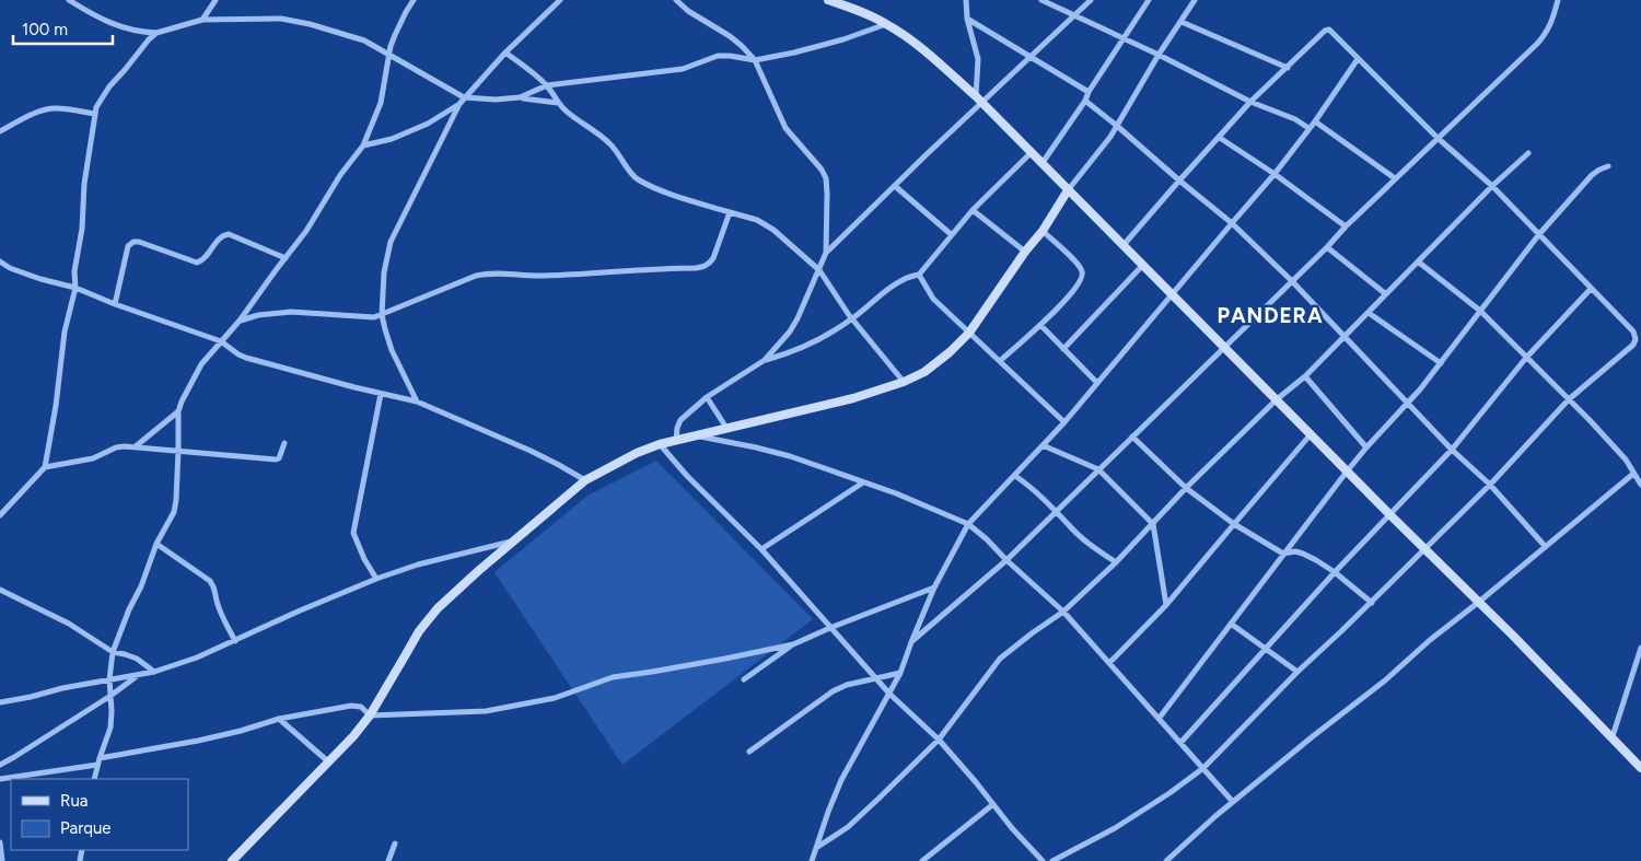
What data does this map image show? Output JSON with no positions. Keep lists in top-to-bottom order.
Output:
{
  "districts": ["PANDERA"],
  "legend": ["Rua", "Parque"],
  "scale_bar": "100 m"
}
